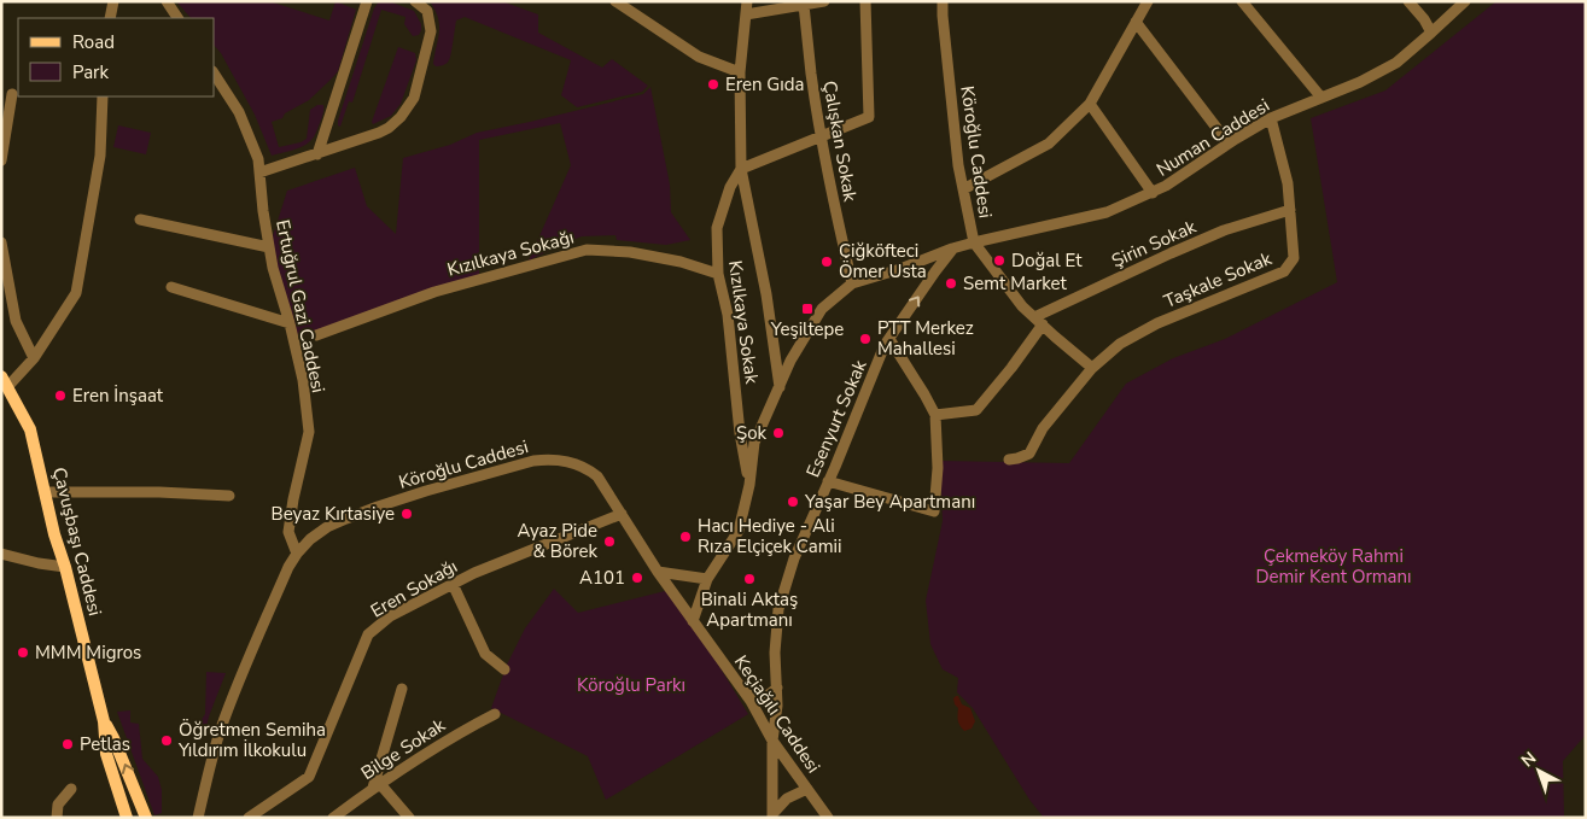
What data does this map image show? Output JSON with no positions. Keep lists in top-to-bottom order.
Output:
{
  "streets": {
    "main road": ["Çavuşbaşı Caddesi"],
    "street": [
      "Numan Caddesi",
      "Çalışkan Sokak",
      "Köroğlu Caddesi",
      "Şirin Sokak",
      "Kızılkaya Sokağı",
      "Taşkale Sokak",
      "Ertuğrul Gazi Caddesi",
      "Kızılkaya Sokak",
      "Esenyurt Sokak",
      "Eren Sokağı",
      "Keçiağılı Caddesi",
      "Bilge Sokak"
    ]
  },
  "crossings": [
    ["Numan Caddesi", "Köroğlu Caddesi"],
    ["Numan Caddesi", "Taşkale Sokak"],
    ["Numan Caddesi", "Esenyurt Sokak"],
    ["Köroğlu Caddesi", "Şirin Sokak"],
    ["Köroğlu Caddesi", "Taşkale Sokak"],
    ["Köroğlu Caddesi", "Ertuğrul Gazi Caddesi"],
    ["Köroğlu Caddesi", "Eren Sokağı"],
    ["Köroğlu Caddesi", "Keçiağılı Caddesi"],
    ["Şirin Sokak", "Taşkale Sokak"],
    ["Kızılkaya Sokağı", "Kızılkaya Sokak"],
    ["Esenyurt Sokak", "Keçiağılı Caddesi"]
  ],
  "parks": ["Çekmeköy Rahmi Demir Kent Ormanı", "Köroğlu Parkı"],
  "places": {
    "other": [
      "Eren Gıda",
      "Doğal Et",
      "Çiğköfteci Ömer Usta",
      "Semt Market",
      "PTT Merkez Mahallesi",
      "Eren İnşaat",
      "Şok",
      "Yaşar Bey Apartmanı",
      "Beyaz Kırtasiye",
      "Hacı Hediye - Ali Rıza Elçiçek Camii",
      "Ayaz Pide & Börek",
      "A101",
      "Binali Aktaş Apartmanı",
      "MMM Migros",
      "Öğretmen Semiha Yıldırım İlkokulu",
      "Petlas"
    ],
    "transit": ["Yeşiltepe"]
  },
  "legend": ["Road", "Park"],
  "north": "top left"
}
